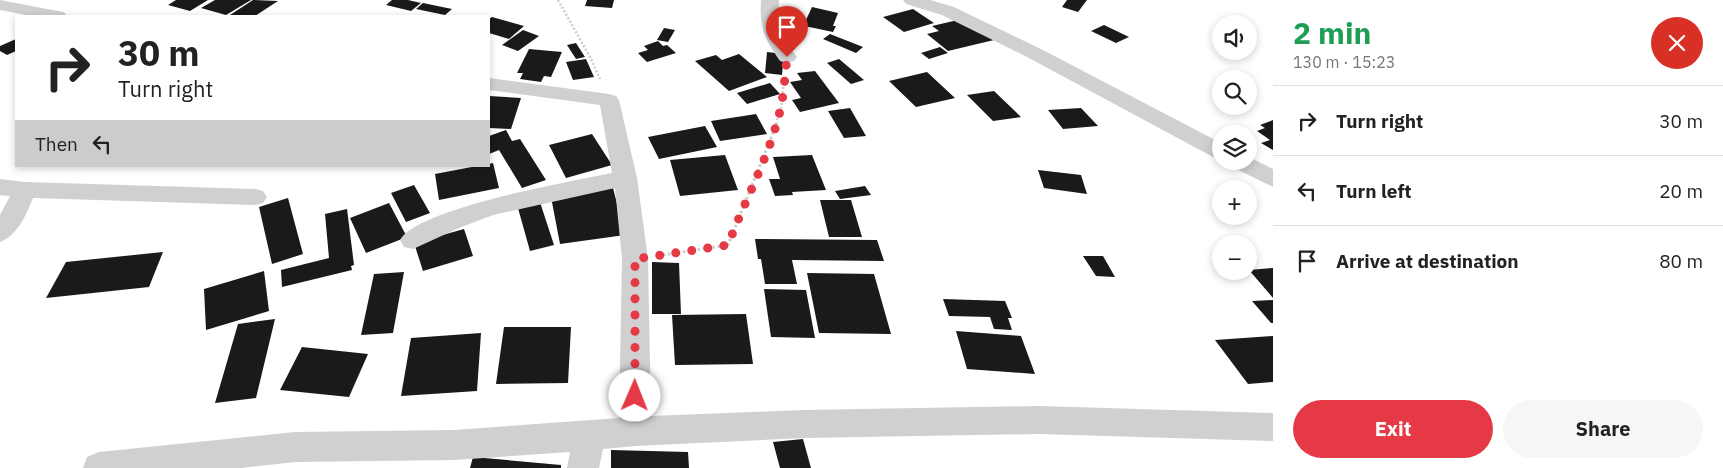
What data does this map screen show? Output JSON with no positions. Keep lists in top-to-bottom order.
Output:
{
  "page": {
    "heading": ["2 min", "130 m · 15:23"],
    "map_buttons": ["+", "−"],
    "turn": ["30 m", "Turn right"],
    "list": [
      {
        "name": "Turn right",
        "value": "30 m"
      },
      {
        "name": "Turn left",
        "value": "20 m"
      },
      {
        "name": "Arrive at destination",
        "value": "80 m"
      }
    ],
    "then": "Then",
    "buttons": ["Exit", "Share"]
  }
}
